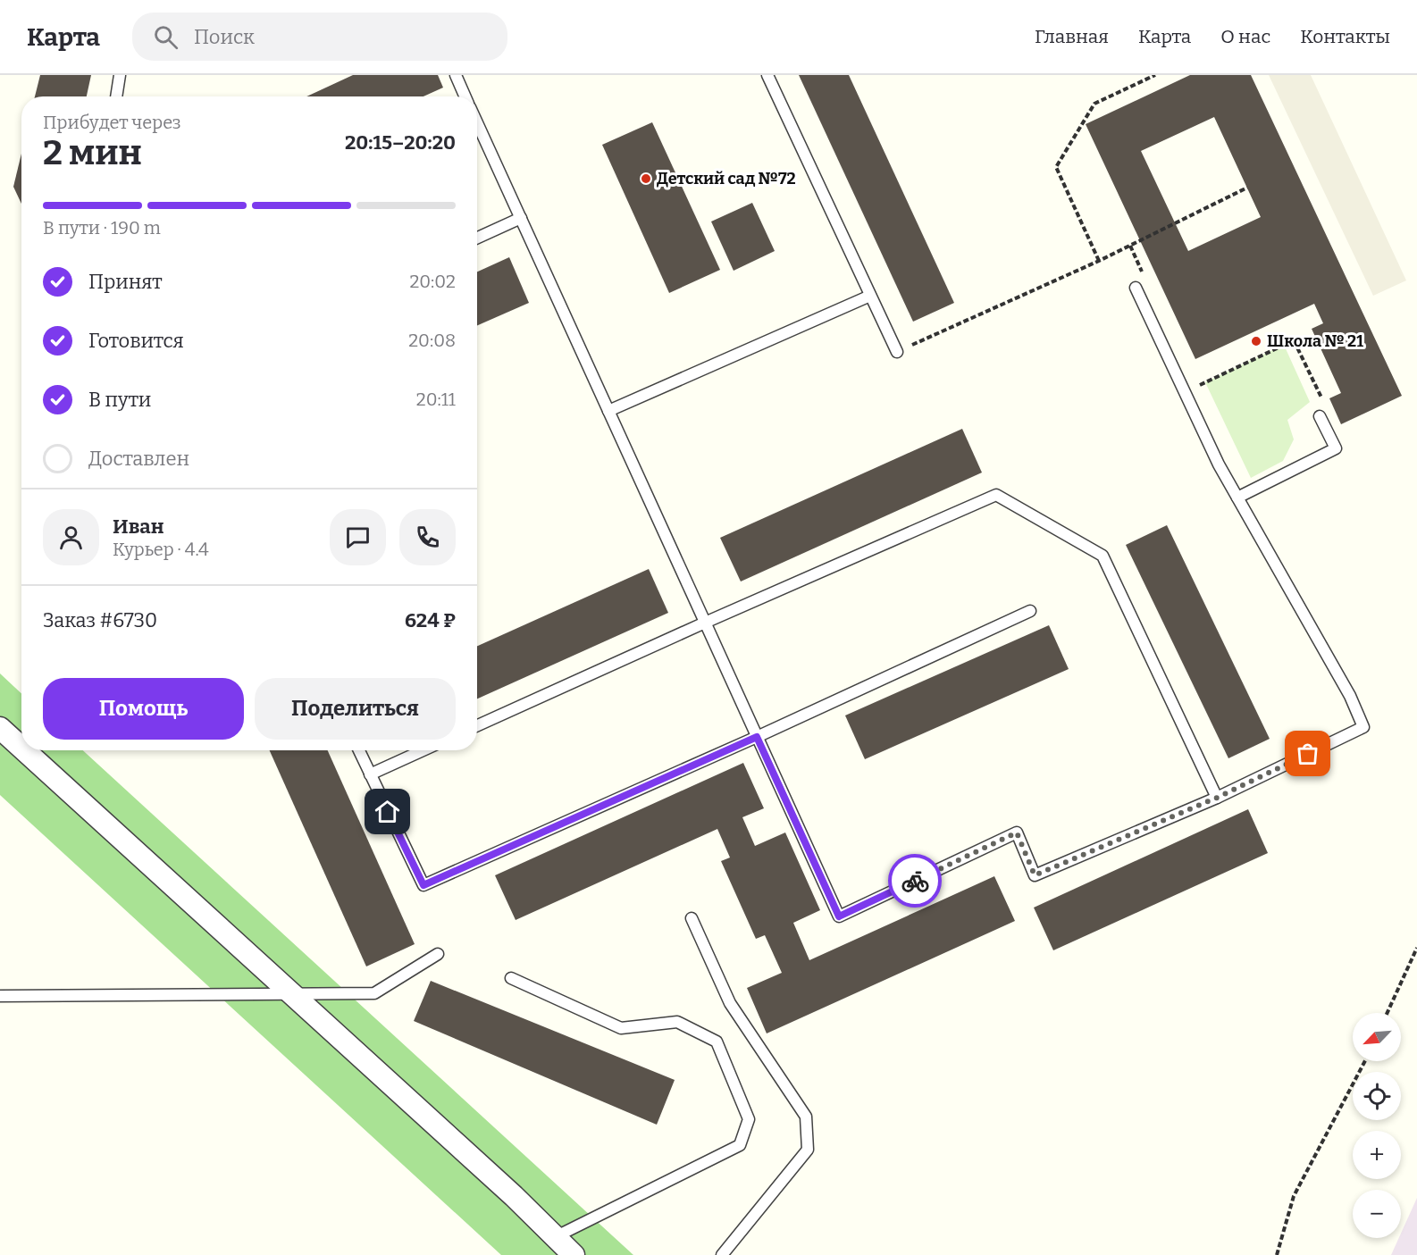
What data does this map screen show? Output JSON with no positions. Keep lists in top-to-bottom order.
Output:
{
  "places": ["Детский сад №72", "Школа № 21"],
  "north": "bottom left",
  "page": {
    "header": "Карта",
    "search": "Поиск",
    "nav": [
      "Главная",
      "Карта",
      "О нас",
      "Контакты"
    ],
    "heading": ["2 мин", "Прибудет через", "20:15–20:20"],
    "panel": [
      "Иван",
      "Курьер · 4.4",
      "Заказ #6730",
      "624 ₽"
    ],
    "bar": "В пути · 190 m",
    "list": [
      ["Принят", "20:02"],
      ["Готовится", "20:08"],
      ["В пути", "20:11"],
      "Доставлен"
    ],
    "buttons": ["Помощь", "Поделиться"],
    "map_buttons": ["+", "−"]
  }
}
